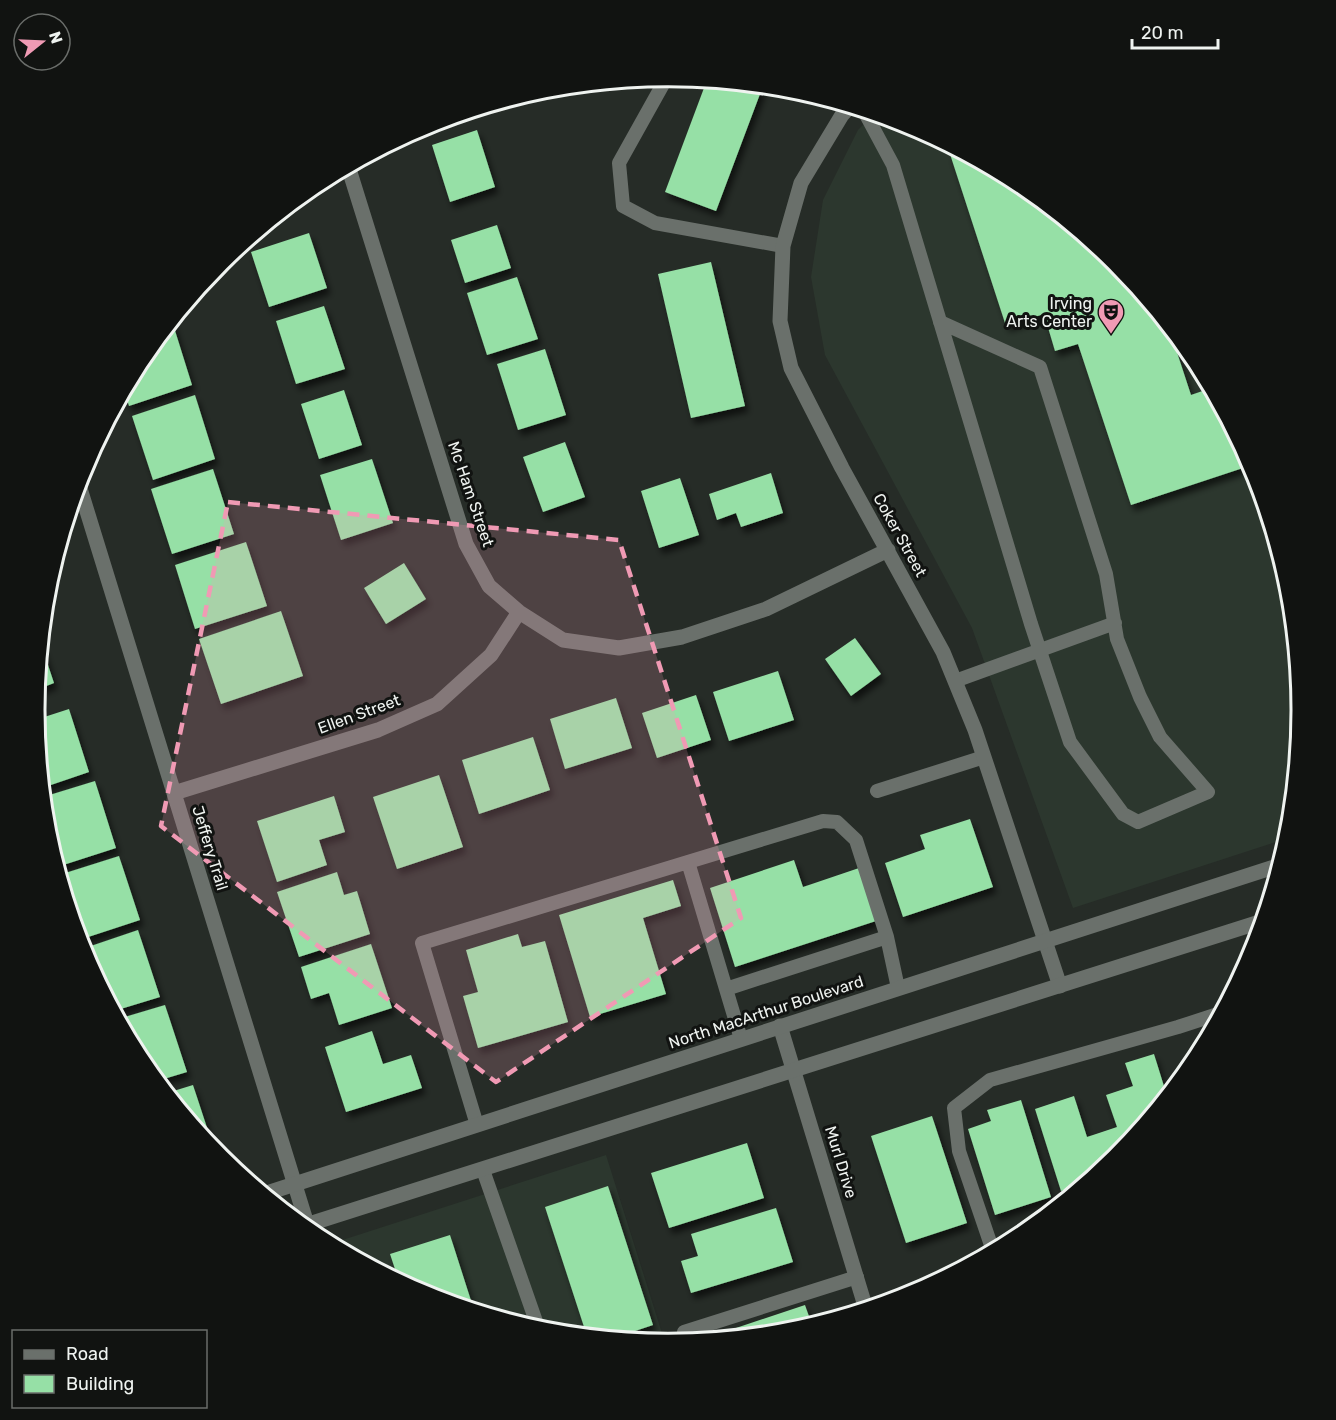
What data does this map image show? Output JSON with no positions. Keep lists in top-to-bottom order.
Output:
{
  "streets": {
    "street": [
      "Mc Ham Street",
      "Coker Street",
      "Ellen Street",
      "Jeffery Trail",
      "North MacArthur Boulevard",
      "Murl Drive"
    ]
  },
  "crossings": [
    ["Mc Ham Street", "Coker Street"],
    ["Mc Ham Street", "Ellen Street"],
    ["Coker Street", "North MacArthur Boulevard"],
    ["Ellen Street", "Jeffery Trail"],
    ["Jeffery Trail", "North MacArthur Boulevard"],
    ["North MacArthur Boulevard", "Murl Drive"]
  ],
  "places": {
    "theatre": ["Irving Arts Center"]
  },
  "legend": ["Road", "Building"],
  "scale_bar": "20 m",
  "north": "right"
}
